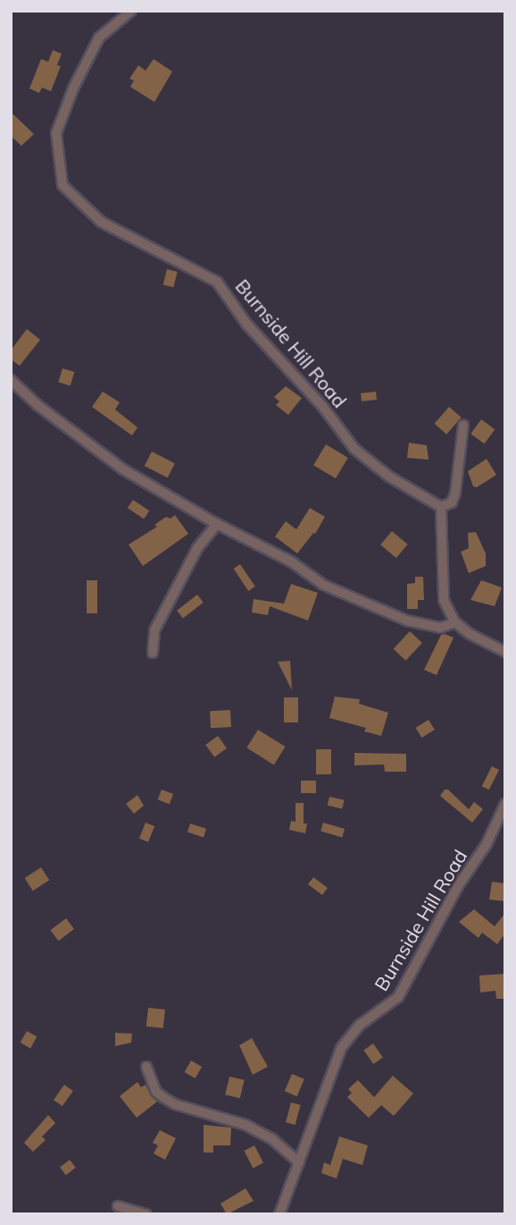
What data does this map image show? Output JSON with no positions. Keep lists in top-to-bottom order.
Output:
{
  "streets": {
    "street": ["Burnside Hill Road"]
  }
}
